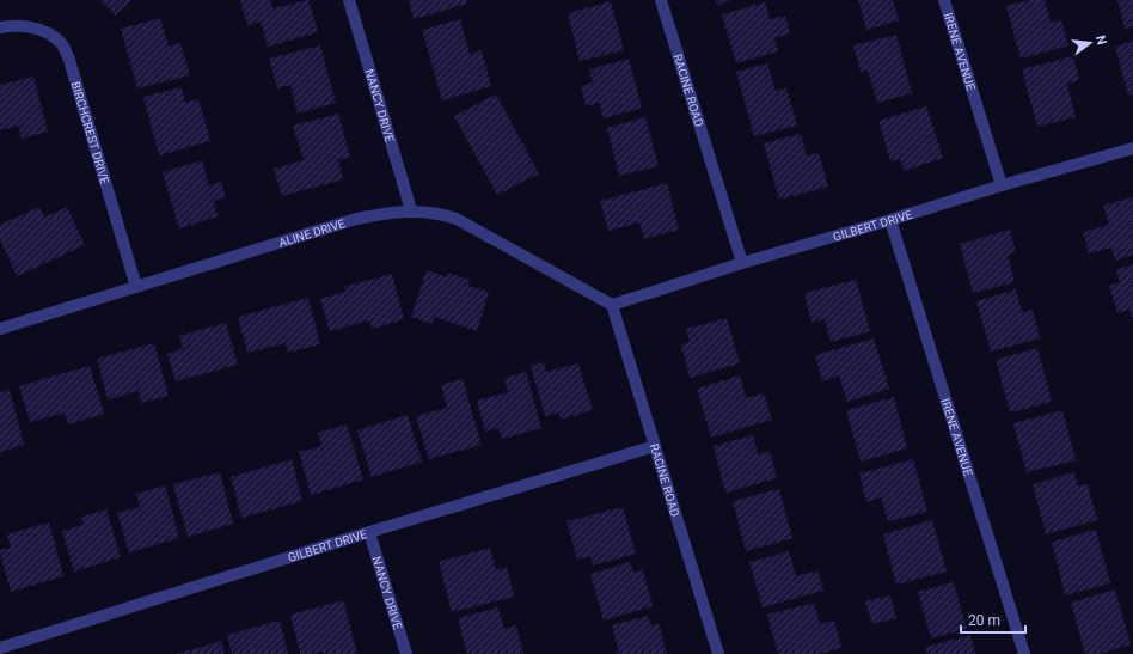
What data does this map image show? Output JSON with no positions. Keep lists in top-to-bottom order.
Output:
{
  "streets": {
    "street": [
      "IRENE AVENUE",
      "RACINE ROAD",
      "NANCY DRIVE",
      "BIRCHCREST DRIVE",
      "GILBERT DRIVE",
      "ALINE DRIVE"
    ]
  },
  "crossings": [
    ["IRENE AVENUE", "GILBERT DRIVE"],
    ["RACINE ROAD", "GILBERT DRIVE"],
    ["RACINE ROAD", "ALINE DRIVE"],
    ["NANCY DRIVE", "GILBERT DRIVE"],
    ["NANCY DRIVE", "ALINE DRIVE"],
    ["BIRCHCREST DRIVE", "ALINE DRIVE"],
    ["GILBERT DRIVE", "ALINE DRIVE"]
  ],
  "scale_bar": "20 m",
  "north": "right"
}
